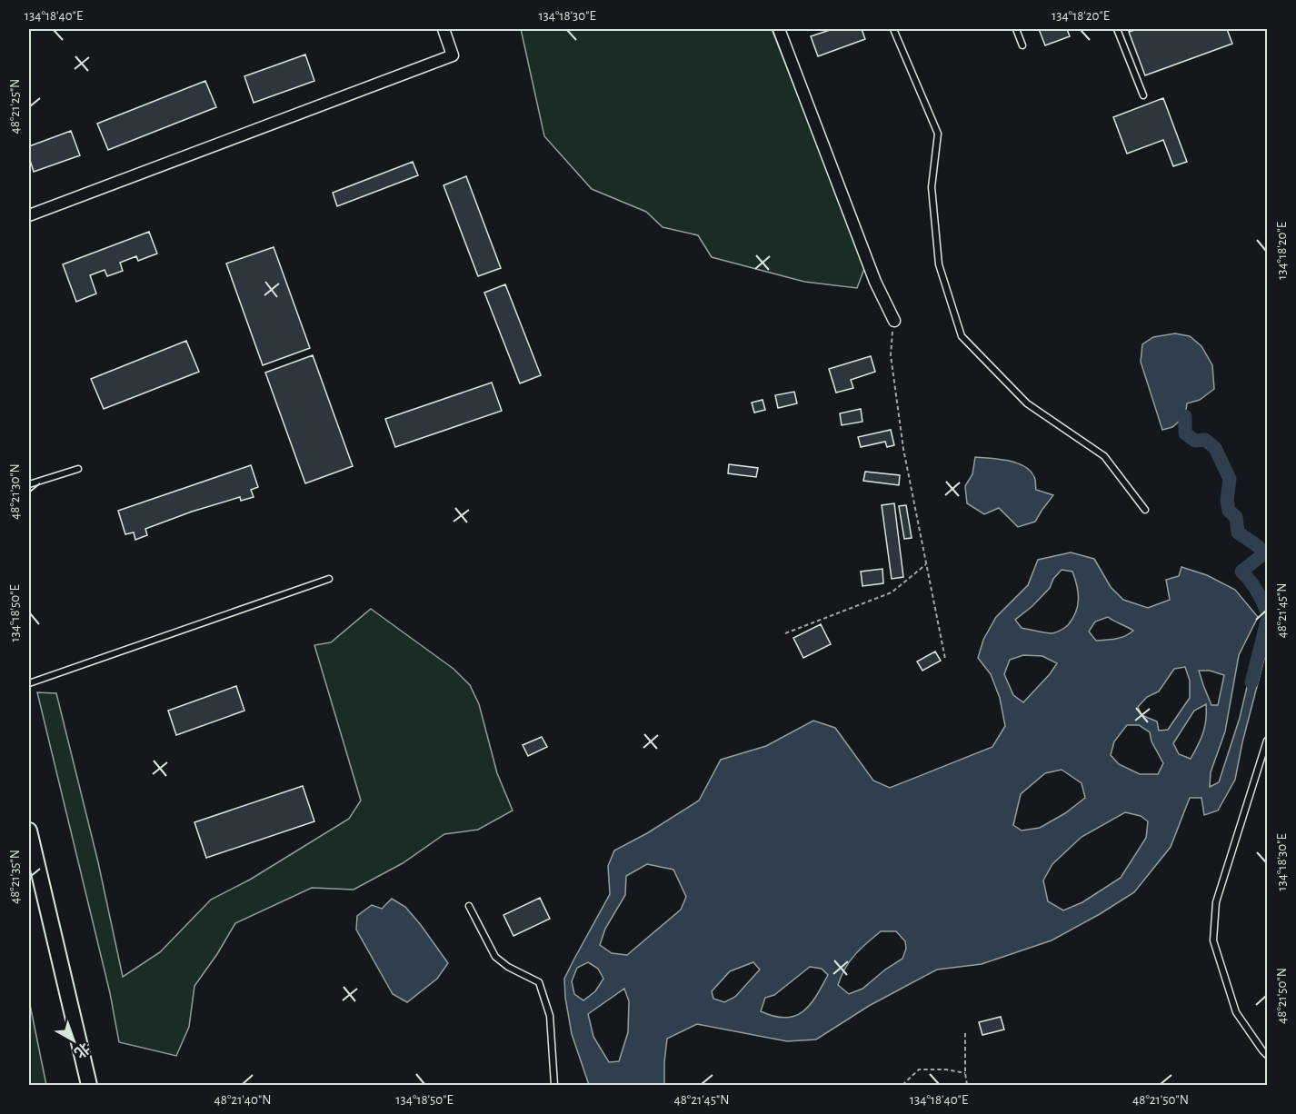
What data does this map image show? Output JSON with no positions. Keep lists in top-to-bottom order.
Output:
{
  "north": "bottom right",
  "coordinates": [
    "134°18'40\"E",
    "134°18'30\"E",
    "134°18'20\"E",
    "48°21'25\"N",
    "48°21'30\"N",
    "48°21'45\"N",
    "134°18'50\"E",
    "48°21'35\"N",
    "48°21'50\"N",
    "48°21'40\"N"
  ]
}
